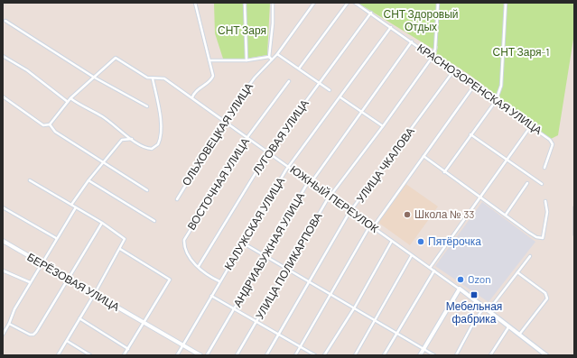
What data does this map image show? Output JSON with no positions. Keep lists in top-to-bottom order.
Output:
{
  "streets": {
    "main road": ["ЮЖНЫЙ ПЕРЕУЛОК", "БЕРЁЗОВАЯ УЛИЦА"],
    "street": [
      "КРАСНОЗОРЕНСКАЯ УЛИЦА",
      "ОЛЬХОВЕЦКАЯ УЛИЦА",
      "ЛУГОВАЯ УЛИЦА",
      "УЛИЦА ЧКАЛОВА",
      "ВОСТОЧНАЯ УЛИЦА",
      "КАЛУЖСКАЯ УЛИЦА",
      "АНДРИАБУЖНАЯ УЛИЦА",
      "УЛИЦА ПОЛИКАРПОВА"
    ]
  },
  "crossings": [
    ["КРАСНОЗОРЕНСКАЯ УЛИЦА", "ЛУГОВАЯ УЛИЦА"],
    ["КРАСНОЗОРЕНСКАЯ УЛИЦА", "УЛИЦА ЧКАЛОВА"],
    ["КРАСНОЗОРЕНСКАЯ УЛИЦА", "КАЛУЖСКАЯ УЛИЦА"],
    ["КРАСНОЗОРЕНСКАЯ УЛИЦА", "АНДРИАБУЖНАЯ УЛИЦА"],
    ["КРАСНОЗОРЕНСКАЯ УЛИЦА", "УЛИЦА ПОЛИКАРПОВА"],
    ["ОЛЬХОВЕЦКАЯ УЛИЦА", "ЮЖНЫЙ ПЕРЕУЛОК"],
    ["ЛУГОВАЯ УЛИЦА", "ВОСТОЧНАЯ УЛИЦА"],
    ["ЛУГОВАЯ УЛИЦА", "ЮЖНЫЙ ПЕРЕУЛОК"],
    ["УЛИЦА ЧКАЛОВА", "ЮЖНЫЙ ПЕРЕУЛОК"],
    ["ВОСТОЧНАЯ УЛИЦА", "ЮЖНЫЙ ПЕРЕУЛОК"],
    ["ВОСТОЧНАЯ УЛИЦА", "КАЛУЖСКАЯ УЛИЦА"],
    ["ЮЖНЫЙ ПЕРЕУЛОК", "КАЛУЖСКАЯ УЛИЦА"],
    ["ЮЖНЫЙ ПЕРЕУЛОК", "АНДРИАБУЖНАЯ УЛИЦА"],
    ["ЮЖНЫЙ ПЕРЕУЛОК", "УЛИЦА ПОЛИКАРПОВА"],
    ["КАЛУЖСКАЯ УЛИЦА", "БЕРЁЗОВАЯ УЛИЦА"]
  ],
  "parks": ["СНТ Здоровый Отдых", "СНТ Заря", "СНТ Заря-1"],
  "places": {
    "other": ["Школа № 33", "Пятёрочка", "Ozon"],
    "transit": ["Мебельная фабрика"]
  }
}
